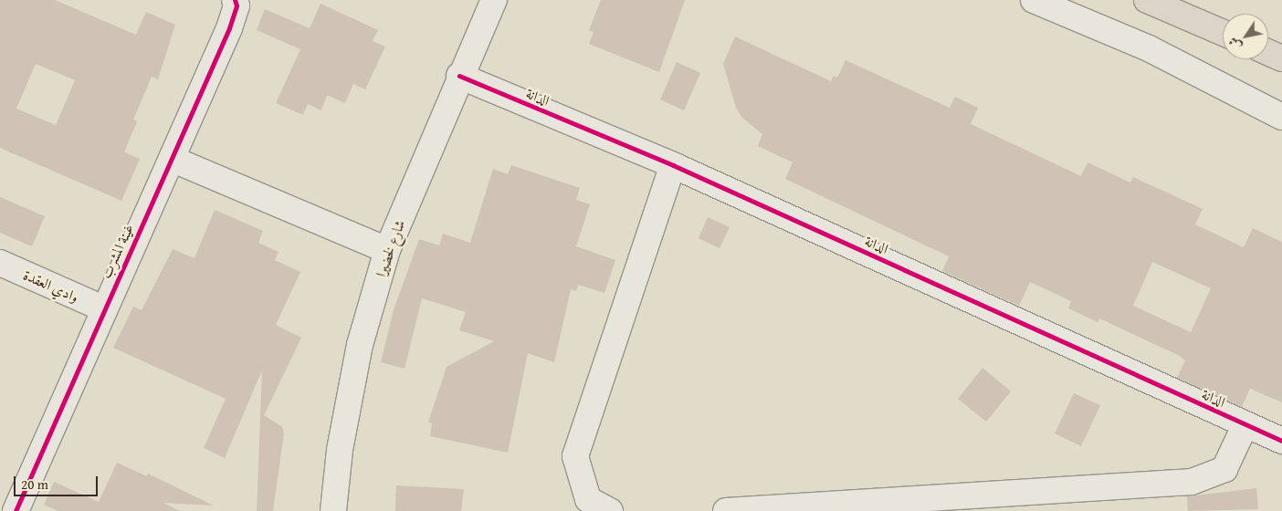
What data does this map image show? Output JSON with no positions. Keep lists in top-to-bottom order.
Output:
{
  "streets": {
    "street": [
      "الدانة",
      "شارع لخضيرا",
      "غينة المشرب",
      "وادي العقدة"
    ]
  },
  "crossings": [
    ["الدانة", "شارع لخضيرا"],
    ["غينة المشرب", "وادي العقدة"]
  ],
  "scale_bar": "20 m",
  "north": "bottom left"
}
